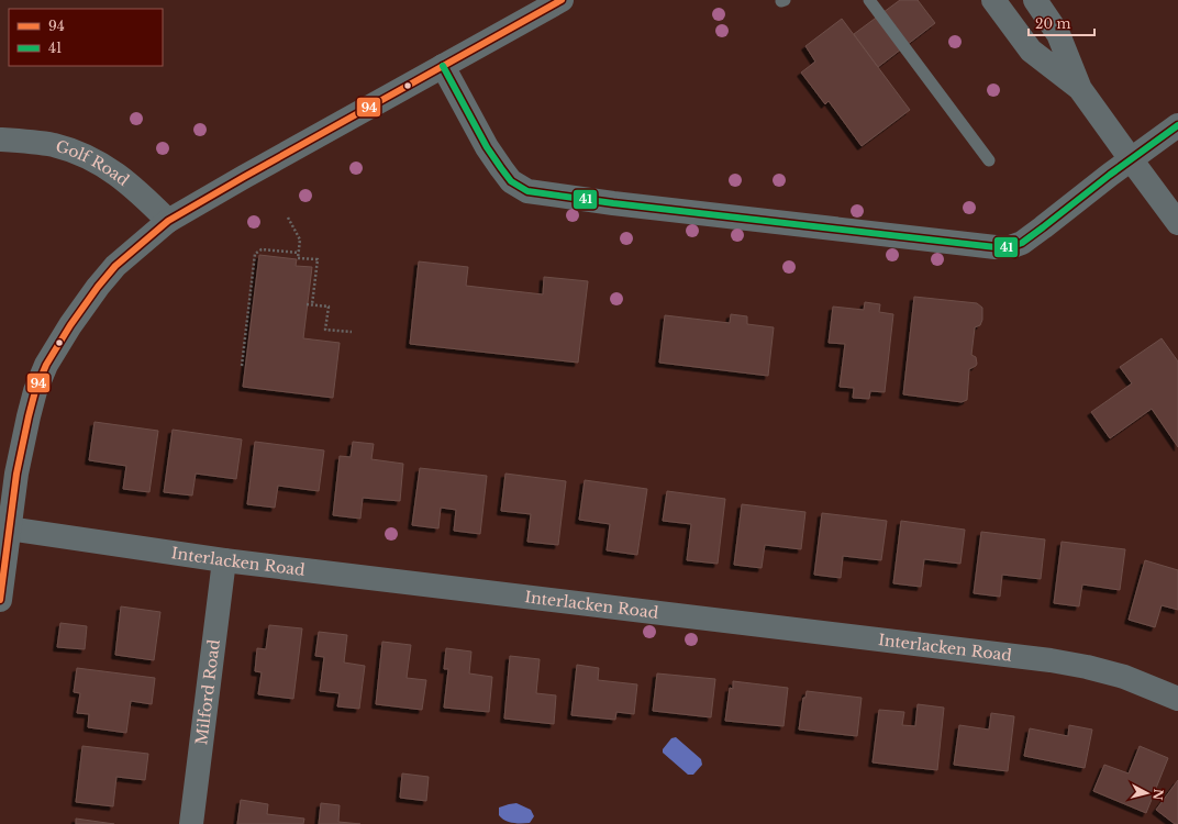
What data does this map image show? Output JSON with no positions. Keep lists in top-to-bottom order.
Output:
{
  "streets": {
    "street": ["Golf Road", "Interlacken Road", "Milford Road"]
  },
  "crossings": [
    ["Interlacken Road", "Milford Road"]
  ],
  "lines": ["transit line 94", "transit line 41"],
  "legend": ["94", "41"],
  "scale_bar": "20 m",
  "north": "right"
}
